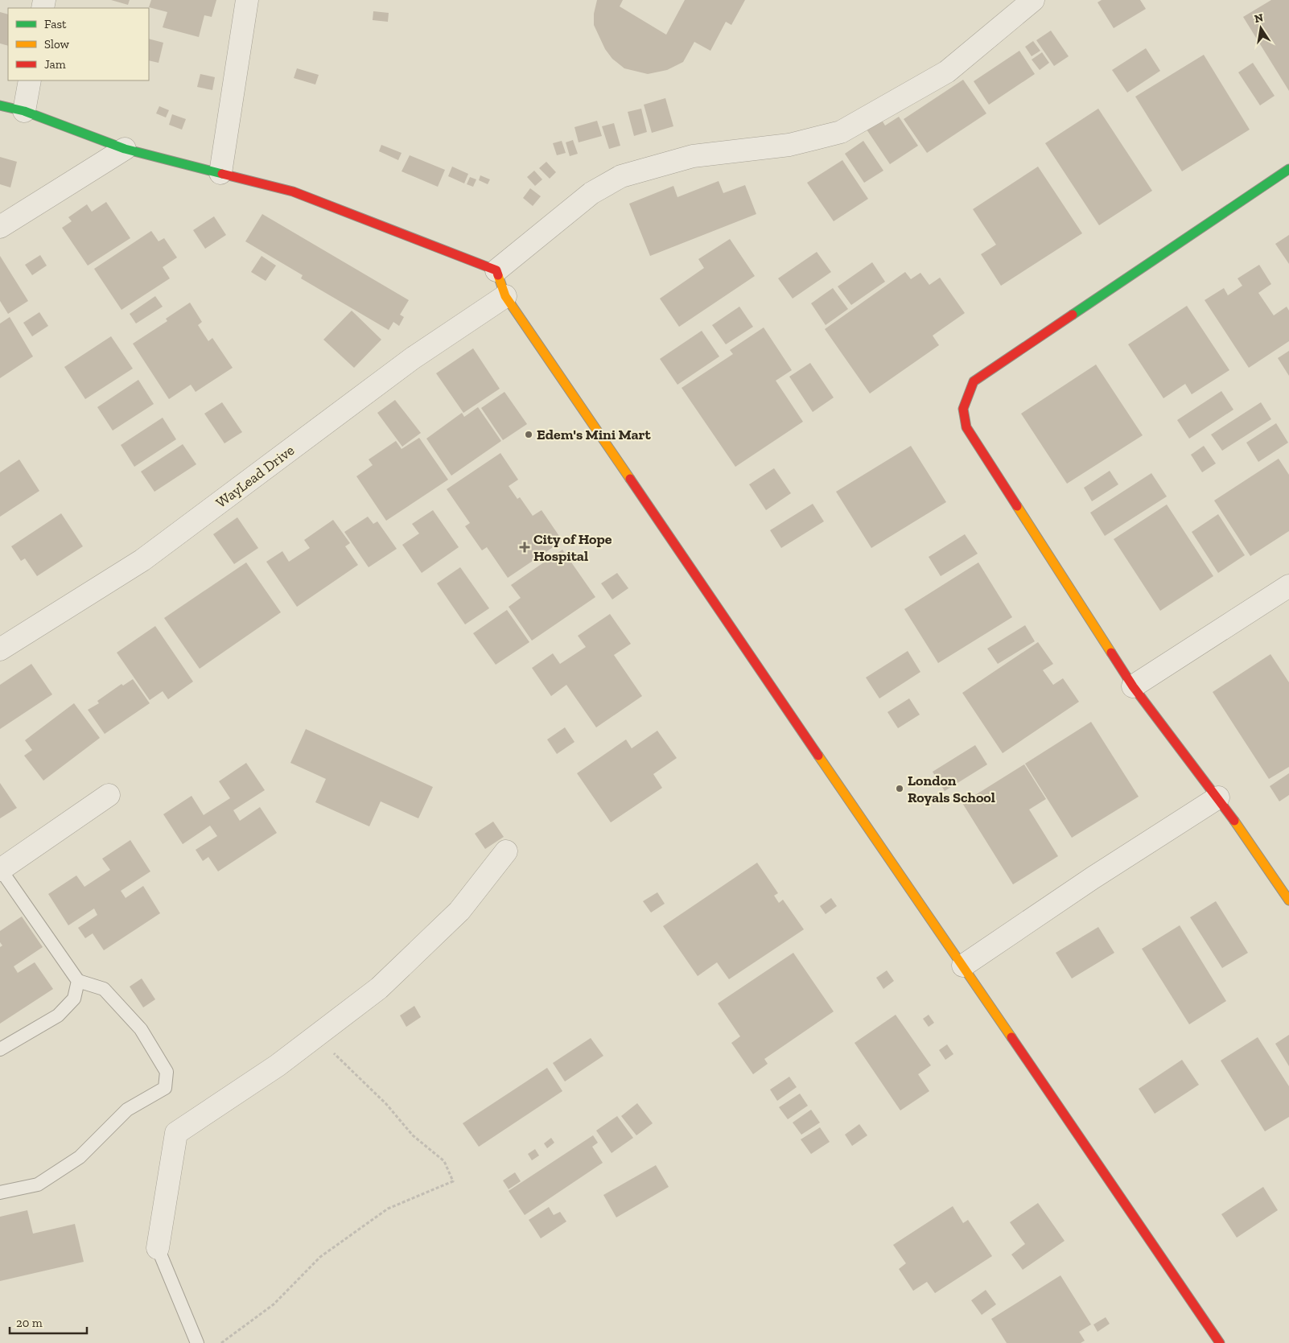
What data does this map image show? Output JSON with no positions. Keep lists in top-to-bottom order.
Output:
{
  "streets": {
    "street": ["WayLead Drive"]
  },
  "places": {
    "other": ["Edem's Mini Mart", "London Royals School"],
    "health": ["City of Hope Hospital"]
  },
  "legend": ["Fast", "Slow", "Jam"],
  "scale_bar": "20 m",
  "north": "top"
}
